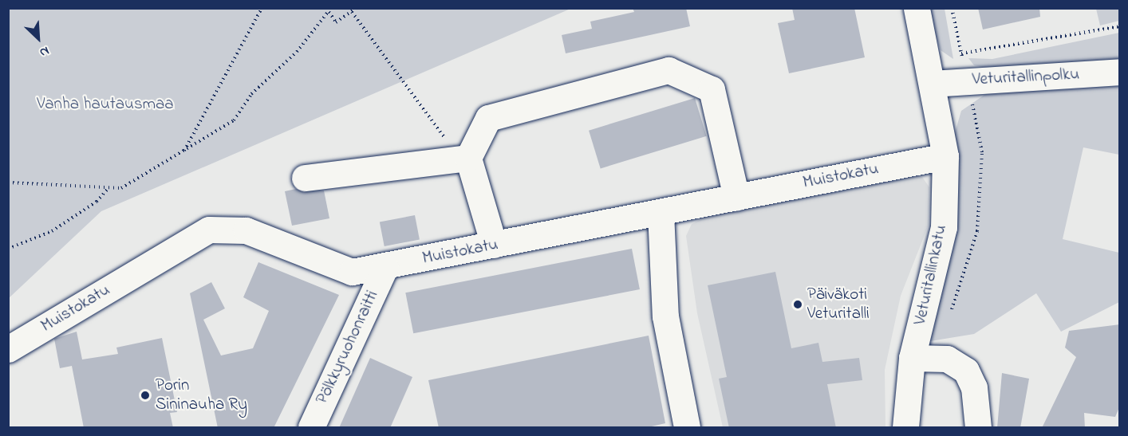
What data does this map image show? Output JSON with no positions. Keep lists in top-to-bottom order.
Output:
{
  "streets": {
    "street": [
      "Veturitallinpolku",
      "Muistokatu",
      "Veturitallinkatu",
      "Pölkkyruohonraitti"
    ]
  },
  "crossings": [
    ["Veturitallinpolku", "Veturitallinkatu"],
    ["Muistokatu", "Veturitallinkatu"],
    ["Muistokatu", "Pölkkyruohonraitti"]
  ],
  "parks": ["Vanha hautausmaa"],
  "places": ["Päiväkoti Veturitalli", "Porin Sininauha Ry"],
  "north": "bottom right"
}
